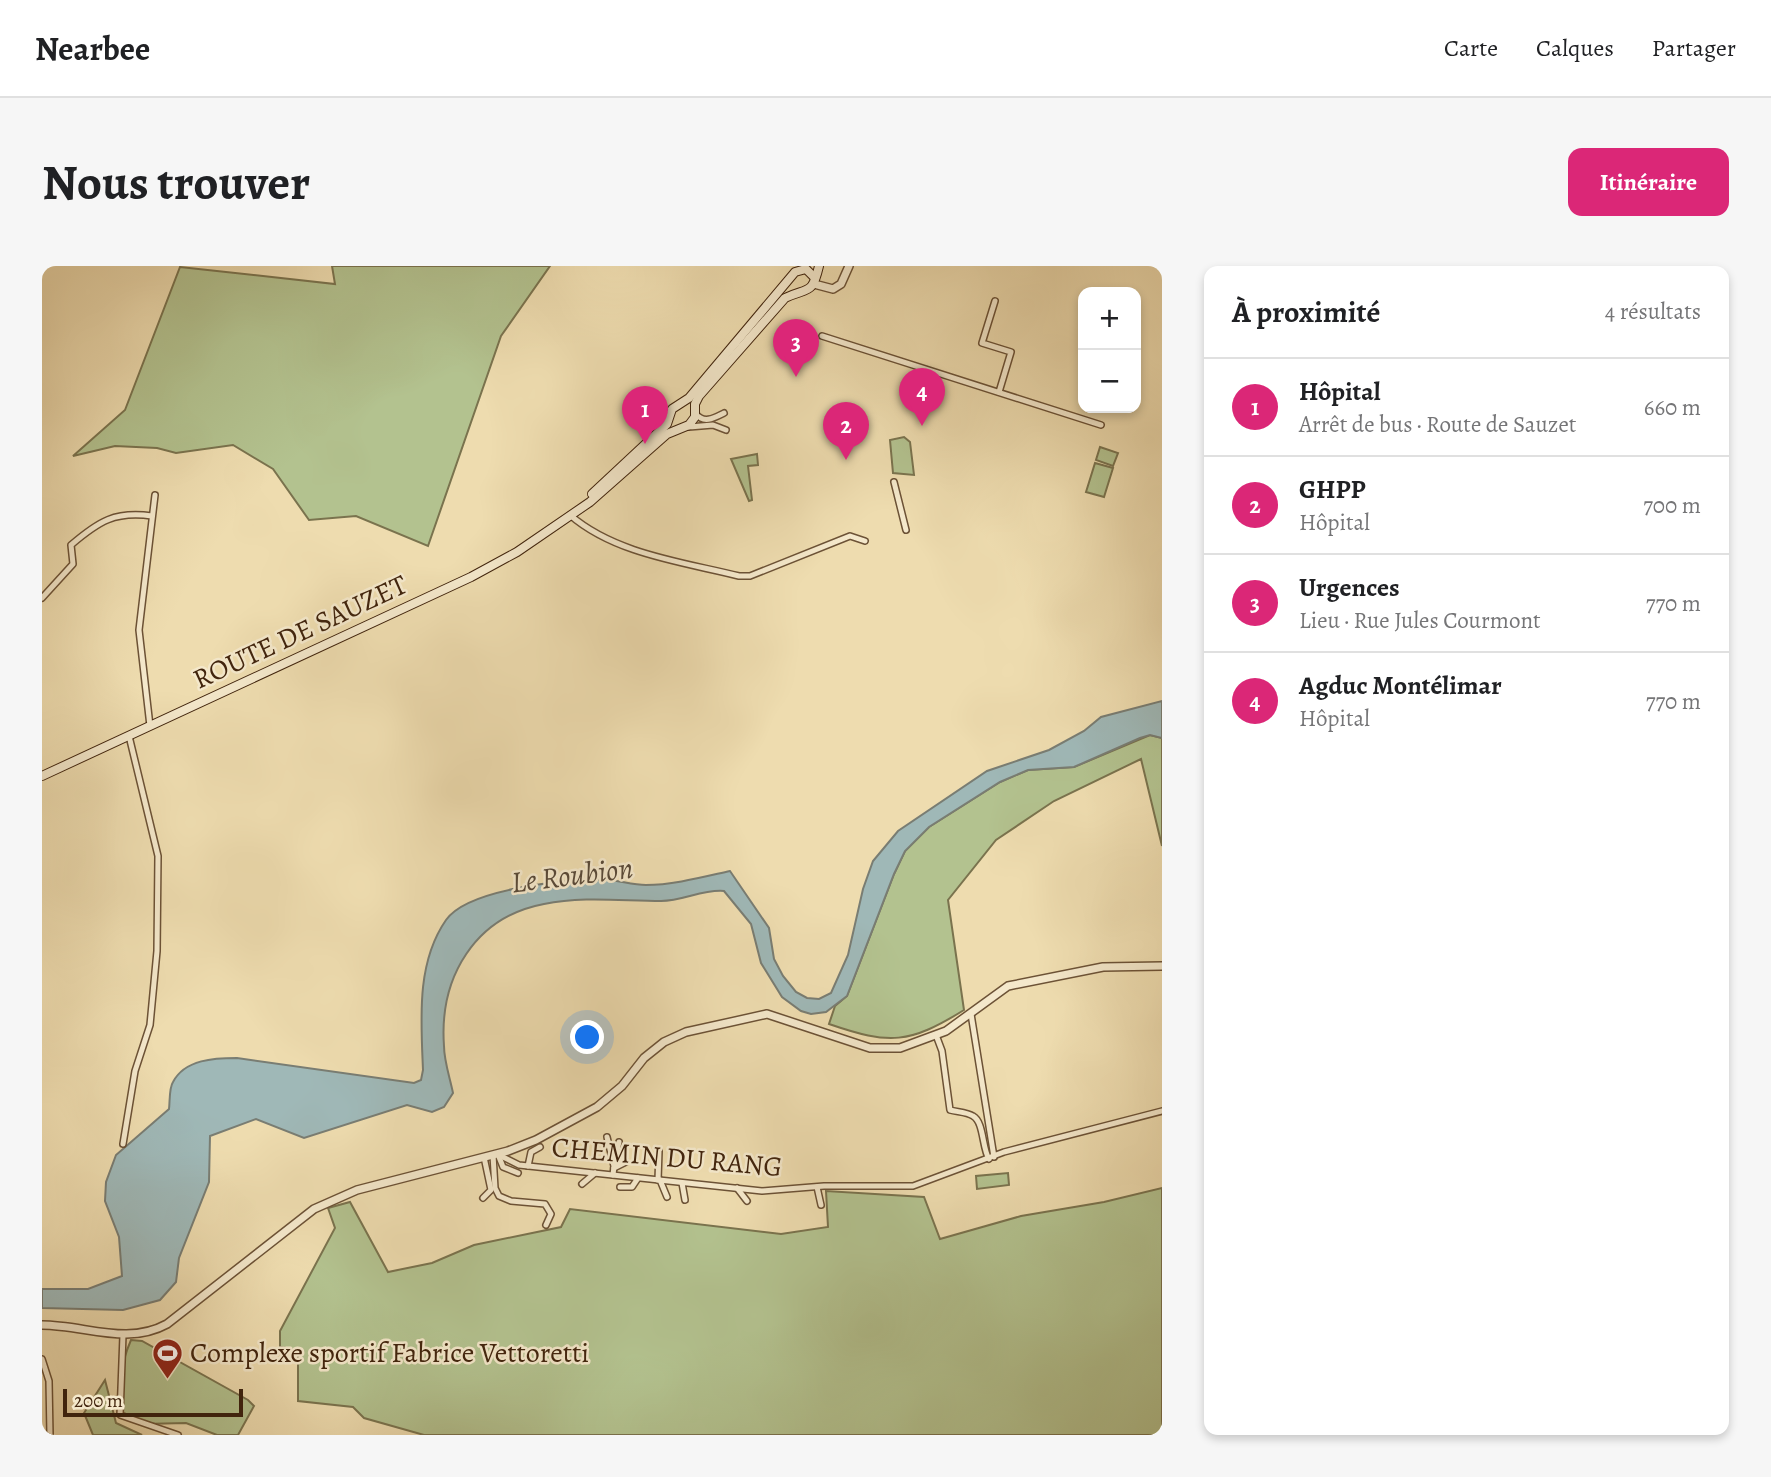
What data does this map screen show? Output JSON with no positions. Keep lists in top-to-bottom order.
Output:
{
  "streets": {
    "main road": ["ROUTE DE SAUZET"],
    "street": ["CHEMIN DU RANG"]
  },
  "water": ["Le Roubion"],
  "places": {
    "sports": ["Complexe sportif Fabrice Vettoretti"]
  },
  "scale_bar": "200 m",
  "page": {
    "header": "Nearbee",
    "nav": ["Carte", "Calques", "Partager"],
    "buttons": "Itinéraire",
    "title": "Nous trouver",
    "heading": ["À proximité", "4 résultats"],
    "map_buttons": ["+", "−"],
    "pins": [
      "3",
      "4",
      "1",
      "2"
    ],
    "list": [
      {
        "mark": "1",
        "name": "Hôpital",
        "note": "Arrêt de bus · Route de Sauzet",
        "value": "660 m"
      },
      {
        "mark": "2",
        "name": "GHPP",
        "note": "Hôpital",
        "value": "700 m"
      },
      {
        "mark": "3",
        "name": "Urgences",
        "note": "Lieu · Rue Jules Courmont",
        "value": "770 m"
      },
      {
        "mark": "4",
        "name": "Agduc Montélimar",
        "note": "Hôpital",
        "value": "770 m"
      }
    ],
    "scale": "200 m"
  }
}
